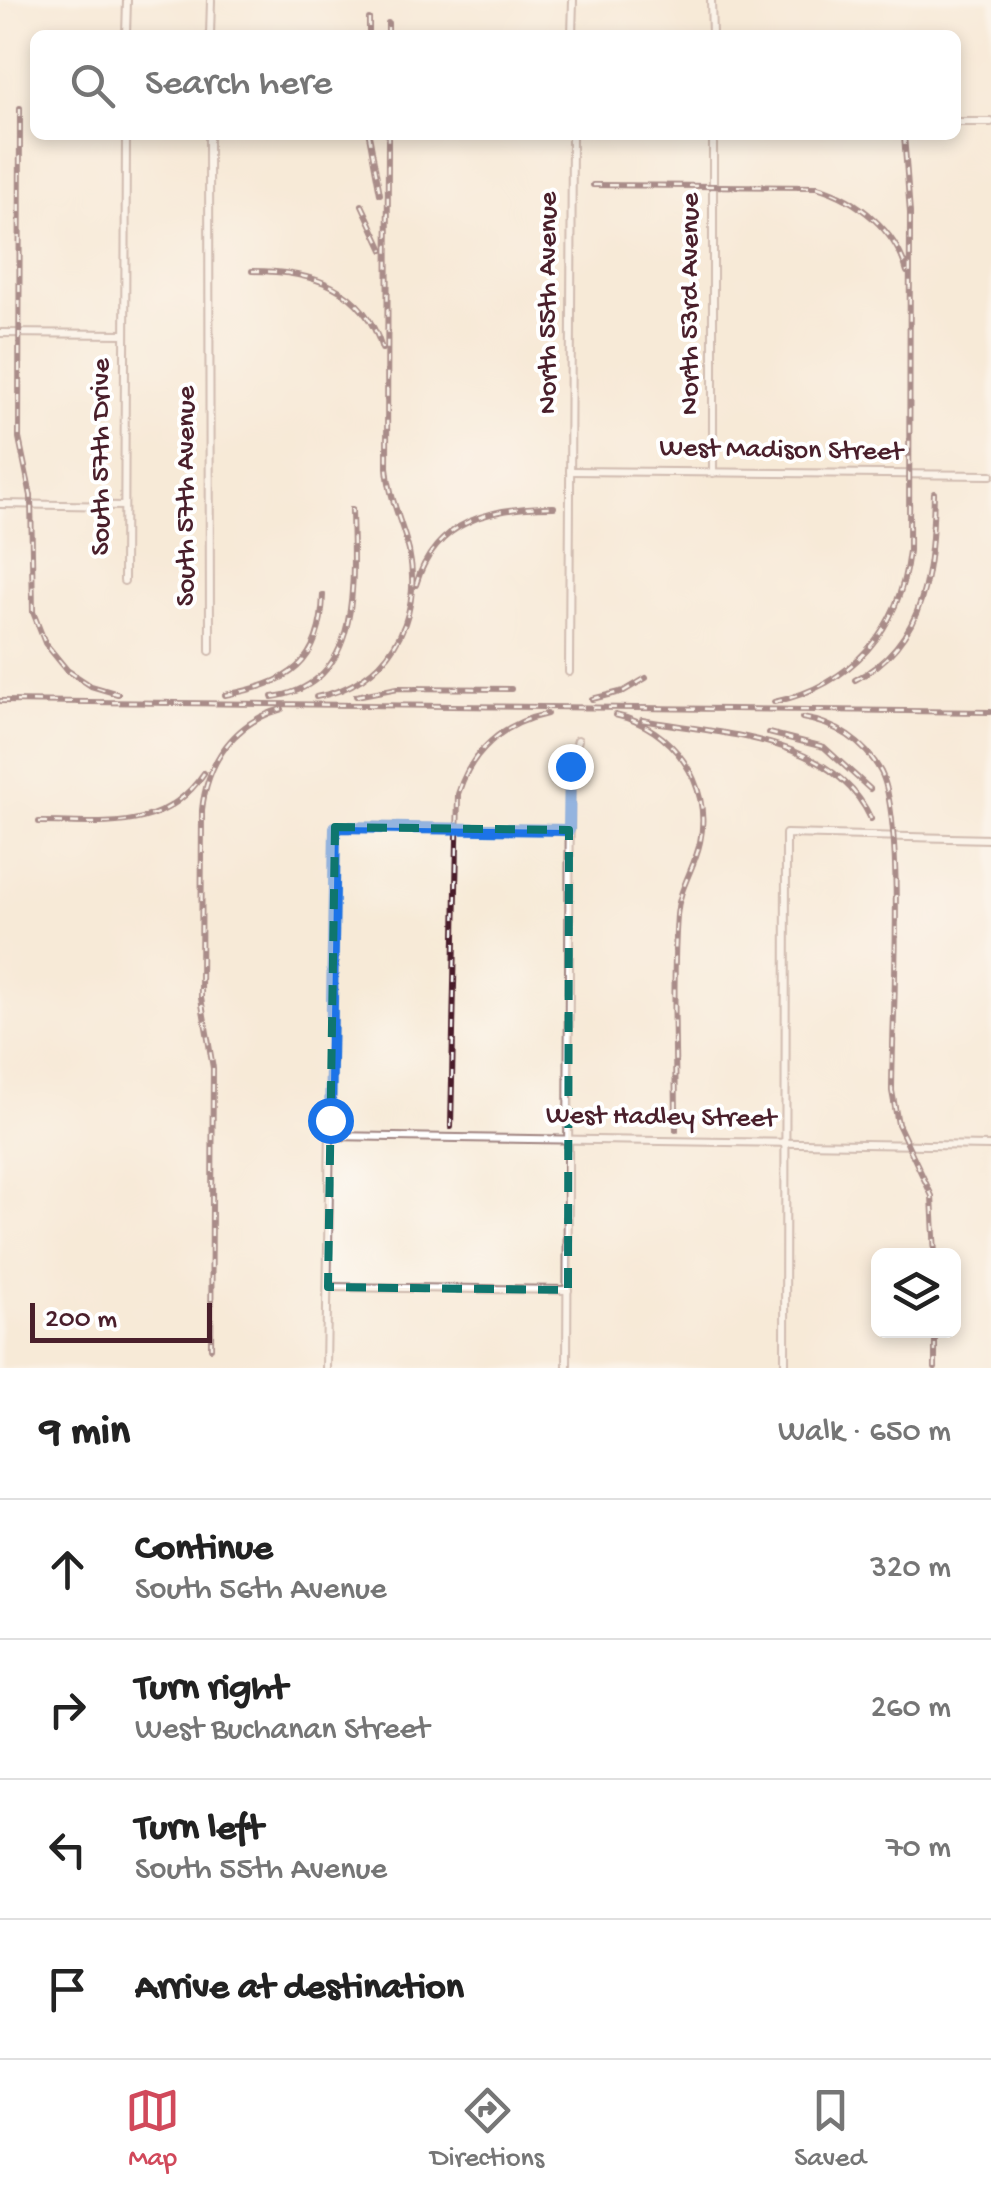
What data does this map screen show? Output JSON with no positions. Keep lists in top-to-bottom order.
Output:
{
  "streets": {
    "street": [
      "North 55th Avenue",
      "North 53rd Avenue",
      "West Madison Street",
      "South 57th Drive",
      "South 57th Avenue",
      "West Hadley Street"
    ]
  },
  "crossings": [
    ["North 55th Avenue", "West Madison Street"],
    ["North 53rd Avenue", "West Madison Street"]
  ],
  "scale_bar": "200 m",
  "page": {
    "search": "Search here",
    "scale": "200 m",
    "heading": ["9 min", "Walk · 650 m"],
    "list": [
      ["Continue", "South 56th Avenue", "320 m"],
      ["Turn right", "West Buchanan Street", "260 m"],
      ["Turn left", "South 55th Avenue", "70 m"],
      "Arrive at destination"
    ],
    "nav": ["Map", "Directions", "Saved"]
  }
}
